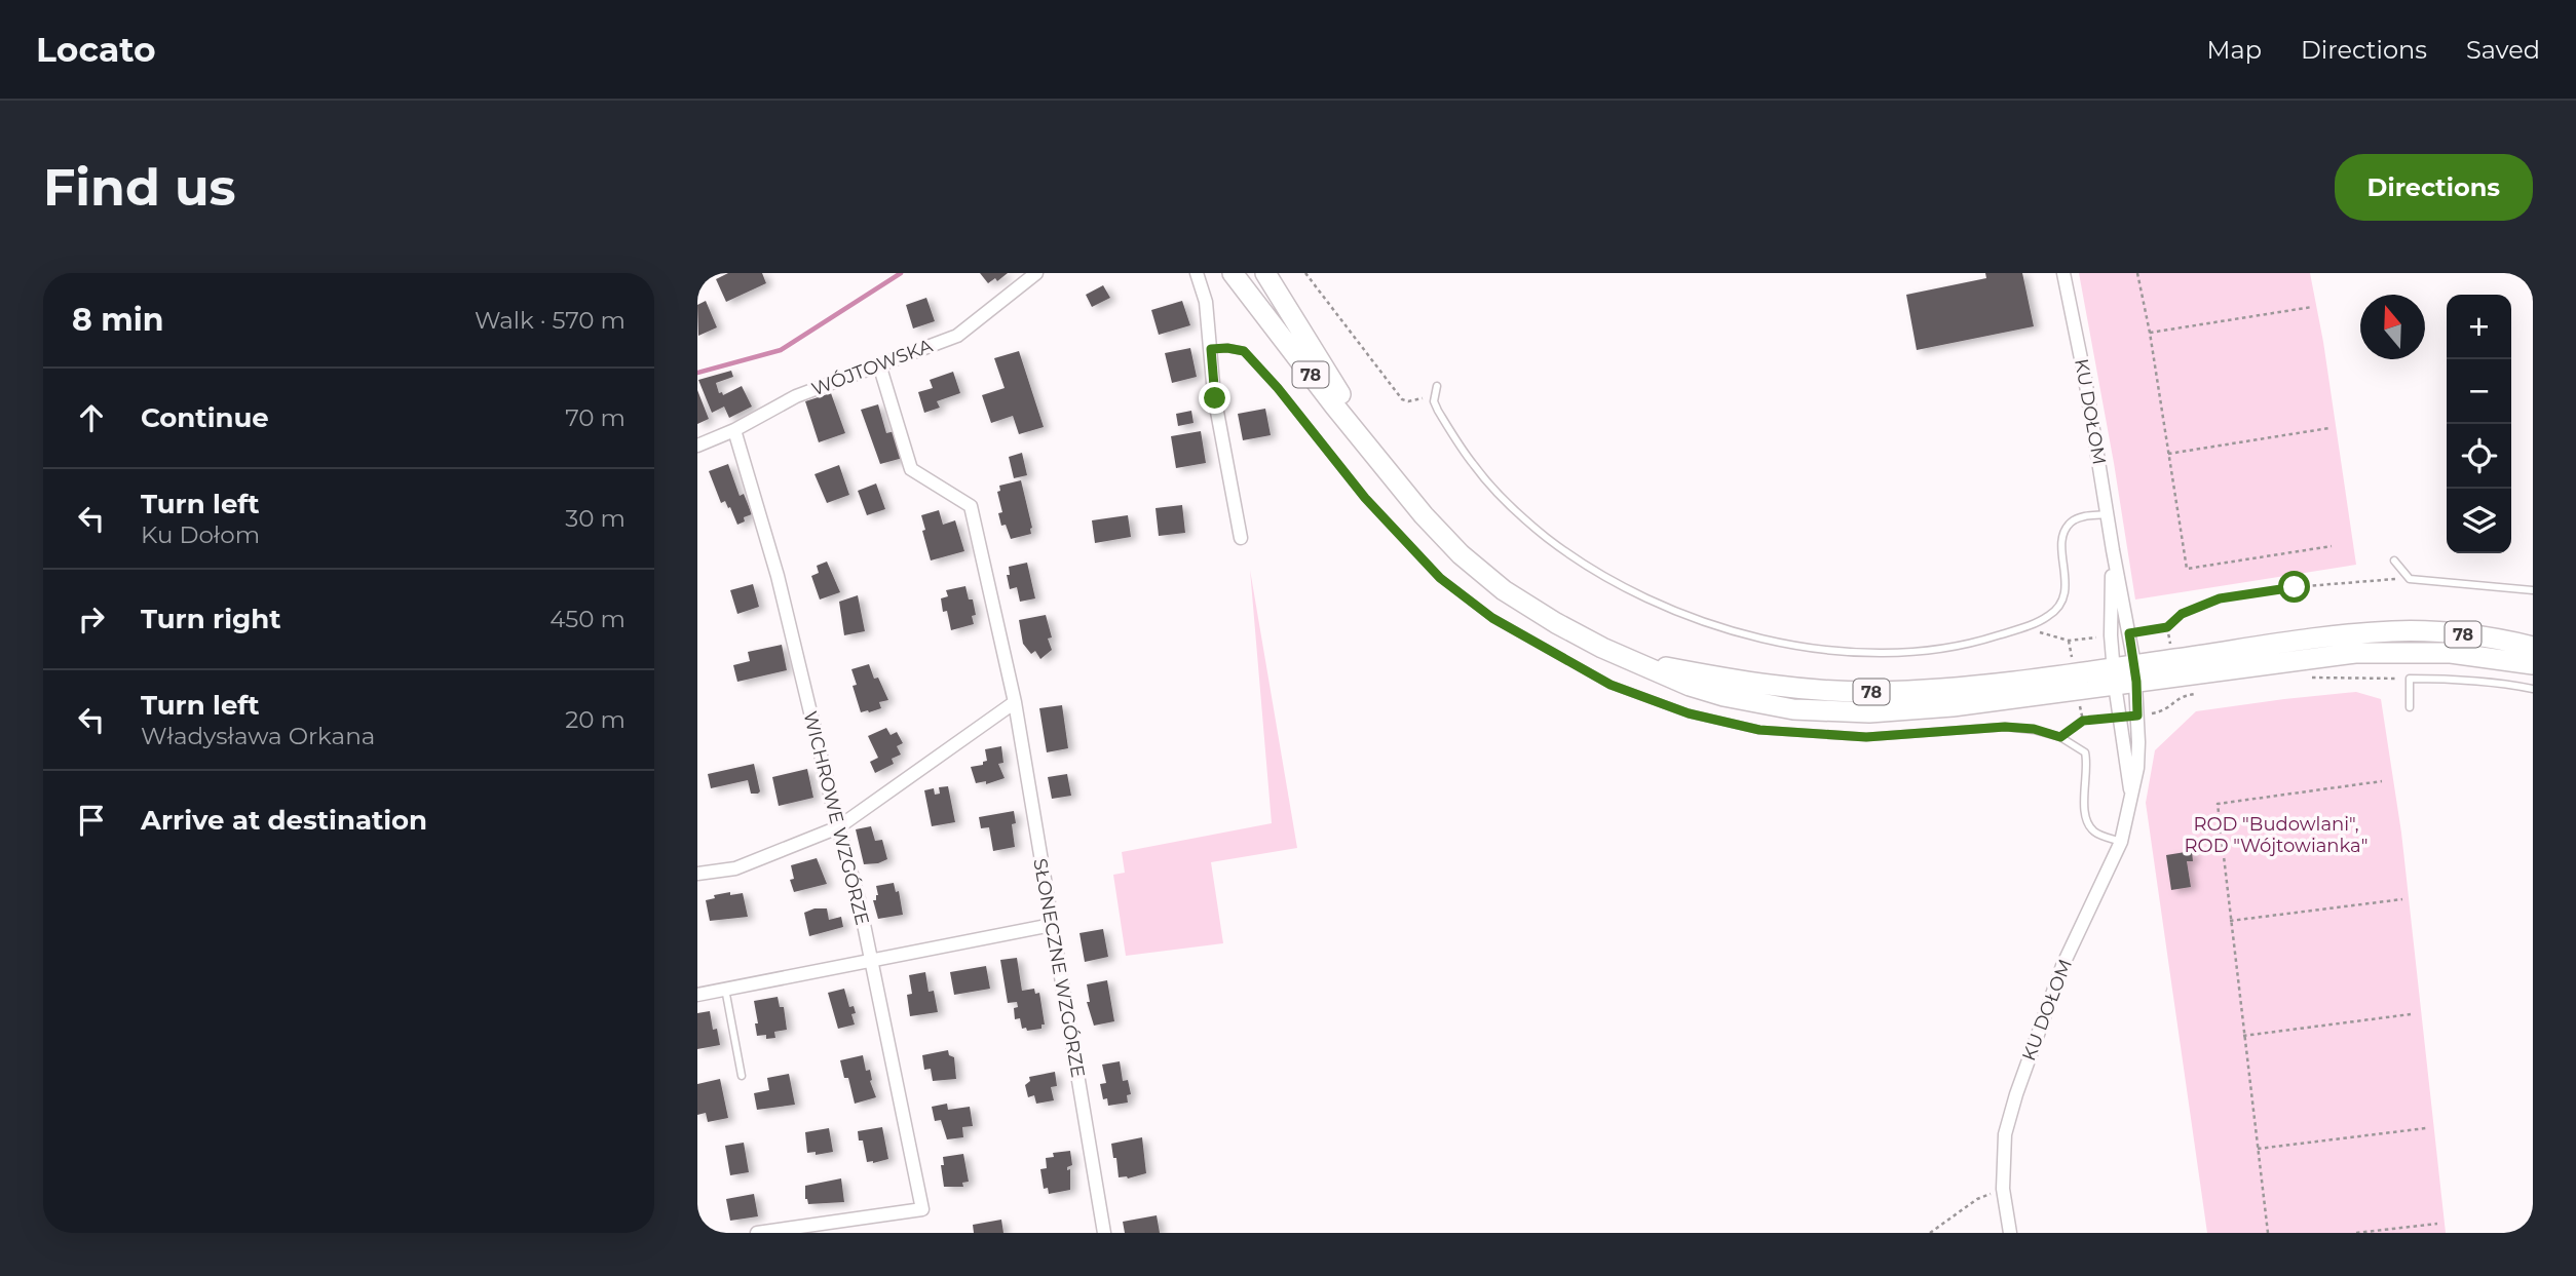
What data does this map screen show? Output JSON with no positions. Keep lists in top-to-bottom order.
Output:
{
  "streets": {
    "main road": ["78"],
    "street": [
      "WÓJTOWSKA",
      "KU DOŁOM",
      "WICHROWE WZGÓRZE",
      "SŁONECZNE WZGÓRZE"
    ]
  },
  "crossings": [
    ["WÓJTOWSKA", "WICHROWE WZGÓRZE"],
    ["WÓJTOWSKA", "SŁONECZNE WZGÓRZE"],
    ["78", "KU DOŁOM"]
  ],
  "parks": ["ROD \"Budowlani\", ROD \"Wójtowianka\""],
  "north": "top",
  "page": {
    "header": "Locato",
    "nav": ["Map", "Directions", "Saved"],
    "buttons": "Directions",
    "title": "Find us",
    "heading": ["8 min", "Walk · 570 m"],
    "map_buttons": ["+", "−"],
    "list": [
      ["Continue", "70 m"],
      ["Turn left", "Ku Dołom", "30 m"],
      ["Turn right", "450 m"],
      ["Turn left", "Władysława Orkana", "20 m"],
      "Arrive at destination"
    ]
  }
}
